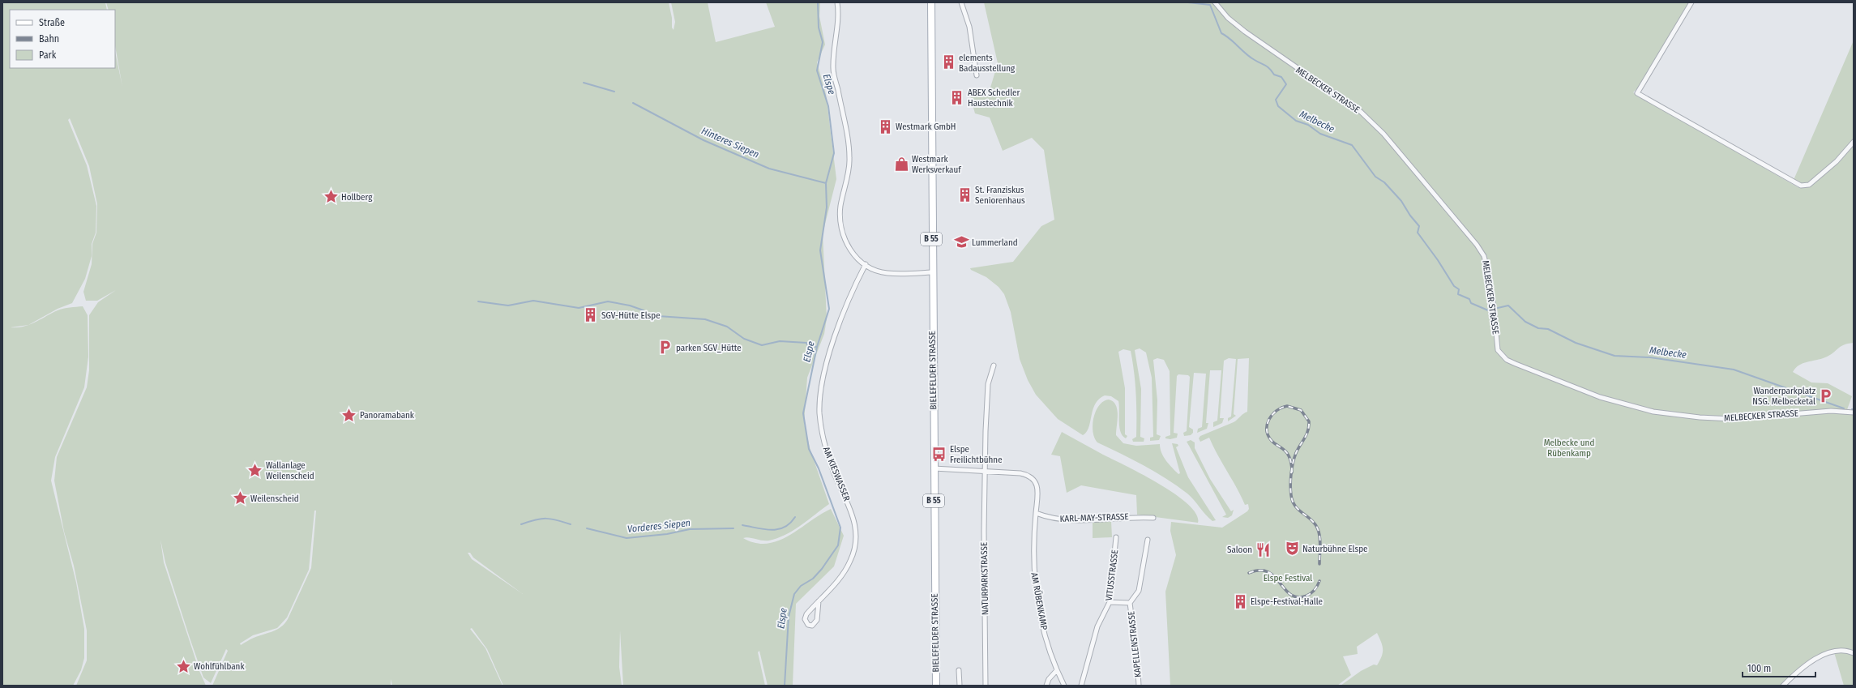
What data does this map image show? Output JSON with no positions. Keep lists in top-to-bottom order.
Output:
{
  "streets": {
    "main road": ["B 55", "BIELEFELDER STRASSE"],
    "street": [
      "MELBECKER STRASSE",
      "AM KIESWASSER",
      "KARL-MAY-STRASSE",
      "VITUSSTRASSE",
      "NATURPARKSTRASSE",
      "AM RÜBENKAMP",
      "KAPELLENSTRASSE"
    ]
  },
  "crossings": [
    ["KARL-MAY-STRASSE", "AM RÜBENKAMP"],
    ["VITUSSTRASSE", "KAPELLENSTRASSE"]
  ],
  "water": [
    "Elspe",
    "Melbecke",
    "Hinteres Siepen",
    "Vorderes Siepen"
  ],
  "parks": ["Melbecke und Rübenkamp", "Elspe Festival"],
  "places": {
    "building": [
      "elements Badausstellung",
      "ABEX Schedler Haustechnik",
      "Westmark GmbH",
      "St. Franziskus Seniorenhaus",
      "SGV-Hütte Elspe",
      "Elspe-Festival-Halle"
    ],
    "shop": ["Westmark Werksverkauf"],
    "place": [
      "Hollberg",
      "Panoramabank",
      "Wallanlage Weilenscheid",
      "Weilenscheid",
      "Wohlfühlbank"
    ],
    "school or university": ["Lummerland"],
    "parking": ["parken SGV_Hütte", "Wanderparkplatz NSG. Melbecketal"],
    "bus stop": ["Elspe Freilichtbühne"],
    "theatre": ["Naturbühne Elspe"],
    "restaurant": ["Saloon"]
  },
  "legend": ["Straße", "Bahn", "Park"],
  "scale_bar": "100 m"
}
